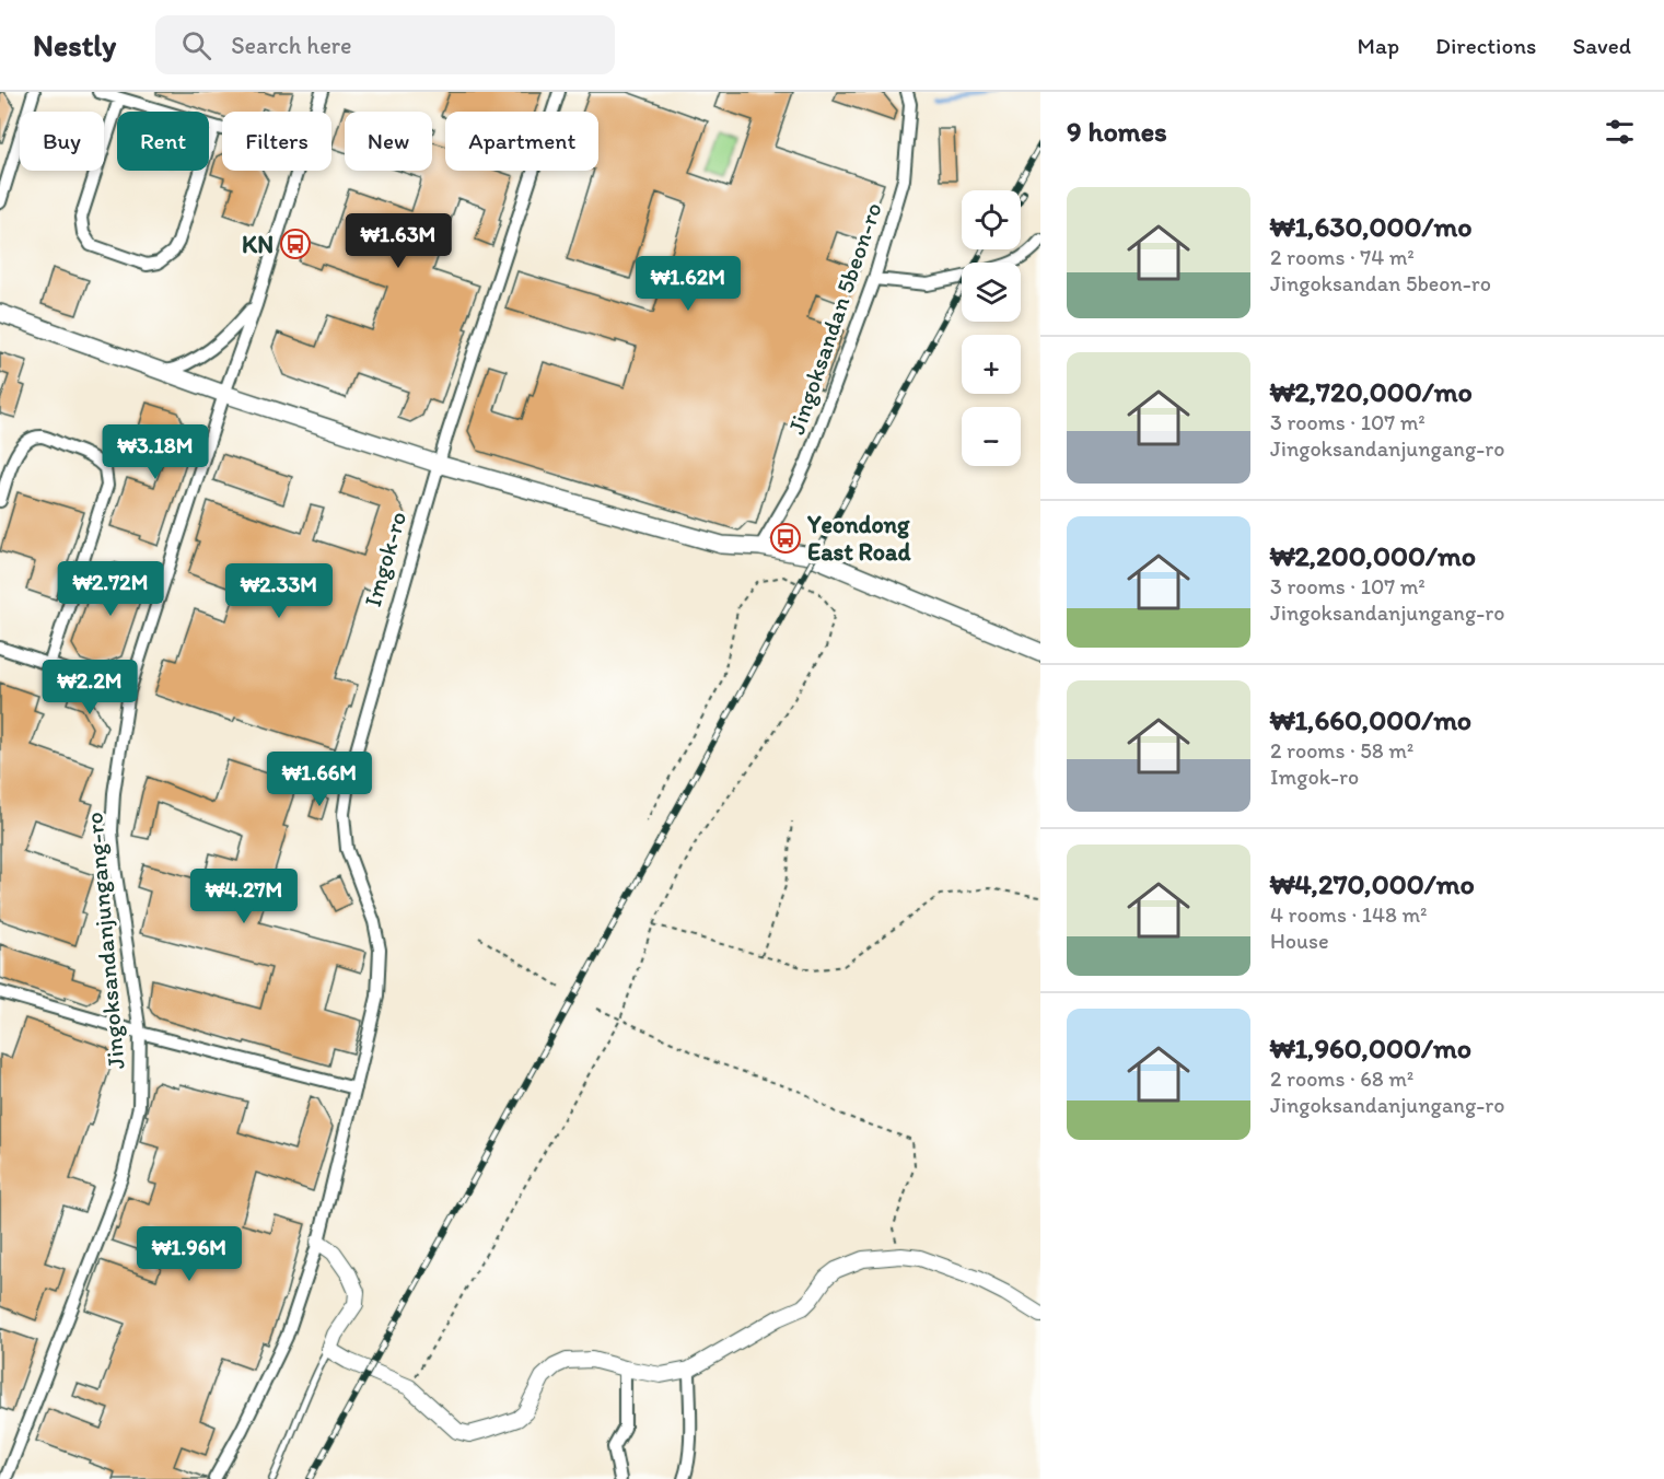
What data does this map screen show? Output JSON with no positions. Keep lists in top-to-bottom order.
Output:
{
  "streets": {
    "street": ["Jingoksandan 5beon-ro", "Imgok-ro", "Jingoksandanjungang-ro"]
  },
  "places": {
    "bus stop": ["KN", "Yeondong East Road"]
  },
  "page": {
    "header": "Nestly",
    "search": "Search here",
    "nav": ["Map", "Directions", "Saved"],
    "heading": "9 homes",
    "chip": [
      "Buy",
      "Rent",
      "Filters",
      "New",
      "Apartment"
    ],
    "list": [
      {
        "name": "₩1,630,000/mo",
        "note": "2 rooms · 74 m² · Jingoksandan 5beon-ro"
      },
      {
        "name": "₩2,720,000/mo",
        "note": "3 rooms · 107 m² · Jingoksandanjungang-ro"
      },
      {
        "name": "₩2,200,000/mo",
        "note": "3 rooms · 107 m² · Jingoksandanjungang-ro"
      },
      {
        "name": "₩1,660,000/mo",
        "note": "2 rooms · 58 m² · Imgok-ro"
      },
      {
        "name": "₩4,270,000/mo",
        "note": "4 rooms · 148 m² · House"
      },
      {
        "name": "₩1,960,000/mo",
        "note": "2 rooms · 68 m² · Jingoksandanjungang-ro"
      }
    ],
    "map_buttons": ["+", "−"],
    "price": [
      "₩1.63M",
      "₩1.62M",
      "₩3.18M",
      "₩2.72M",
      "₩2.33M",
      "₩2.2M",
      "₩1.66M",
      "₩4.27M",
      "₩1.96M"
    ]
  }
}
